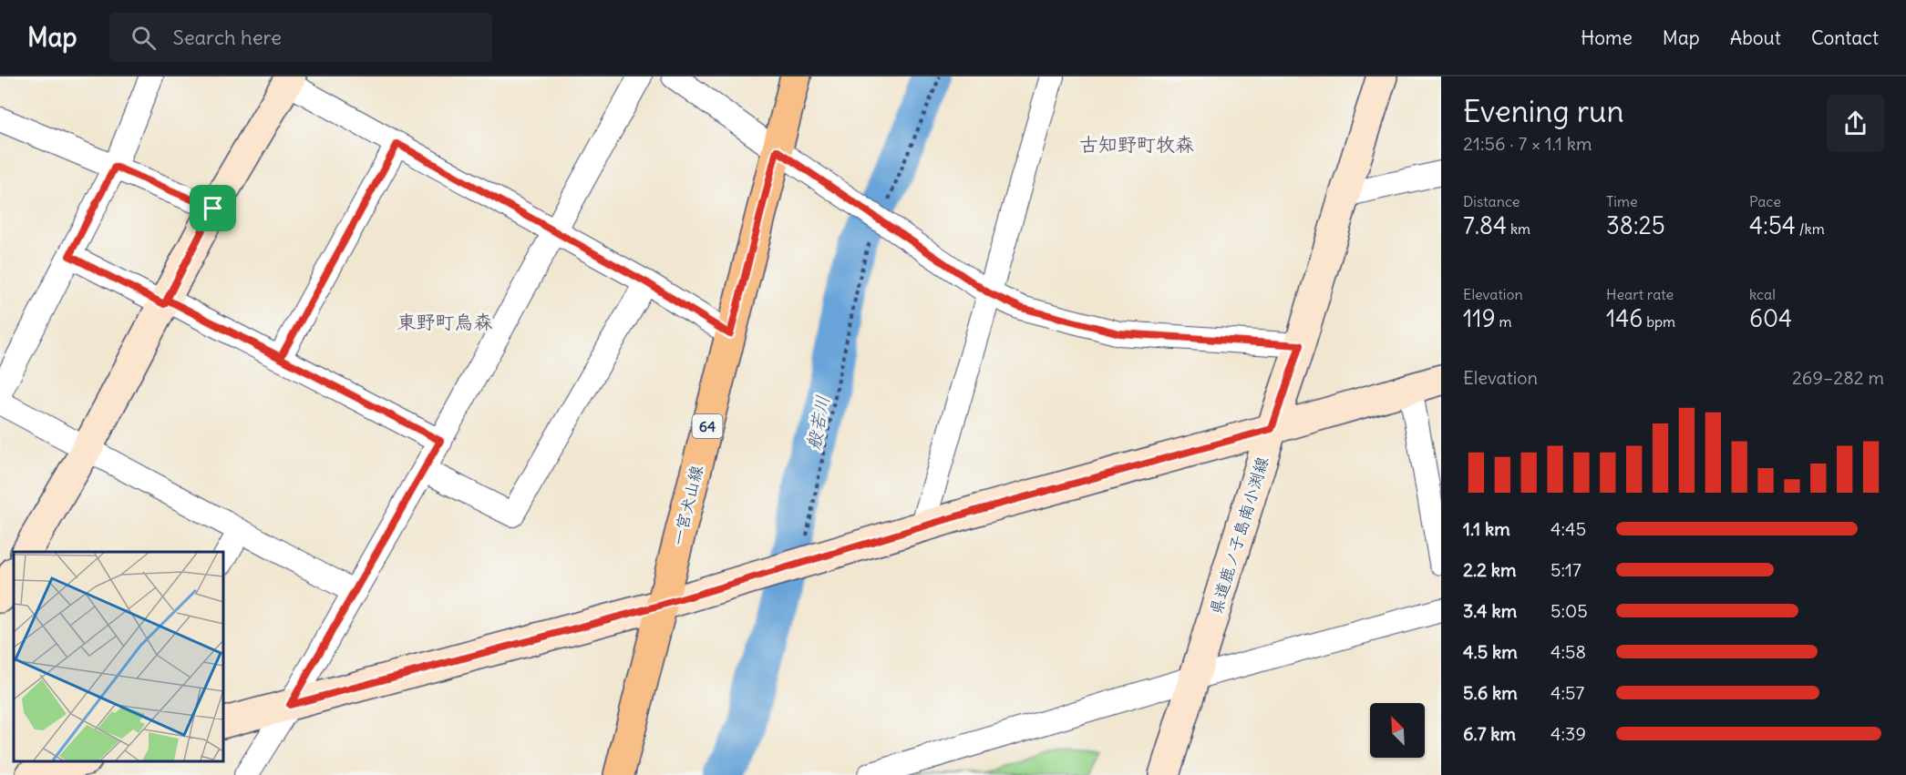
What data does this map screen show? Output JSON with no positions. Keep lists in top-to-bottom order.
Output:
{
  "streets": {
    "main road": ["64", "一宮犬山線"],
    "street": ["県道鹿ノ子島南小渕線"]
  },
  "districts": ["古知野町牧森", "東野町烏森"],
  "water": ["般若川"],
  "north": "top left",
  "page": {
    "header": "Map",
    "search": "Search here",
    "nav": [
      "Home",
      "Map",
      "About",
      "Contact"
    ],
    "heading": ["Evening run", "21:56 · 7 × 1.1 km"],
    "stats": [
      ["Distance", "7.84 km"],
      ["Time", "38:25"],
      ["Pace", "4:54 /km"],
      ["Elevation", "119 m"],
      ["Heart rate", "146 bpm"],
      ["kcal", "604"]
    ],
    "chart": ["Elevation", "269–282 m"],
    "list": [
      {
        "name": "1.1 km",
        "note": "4:45"
      },
      {
        "name": "2.2 km",
        "note": "5:17"
      },
      {
        "name": "3.4 km",
        "note": "5:05"
      },
      {
        "name": "4.5 km",
        "note": "4:58"
      },
      {
        "name": "5.6 km",
        "note": "4:57"
      },
      {
        "name": "6.7 km",
        "note": "4:39"
      }
    ]
  }
}
